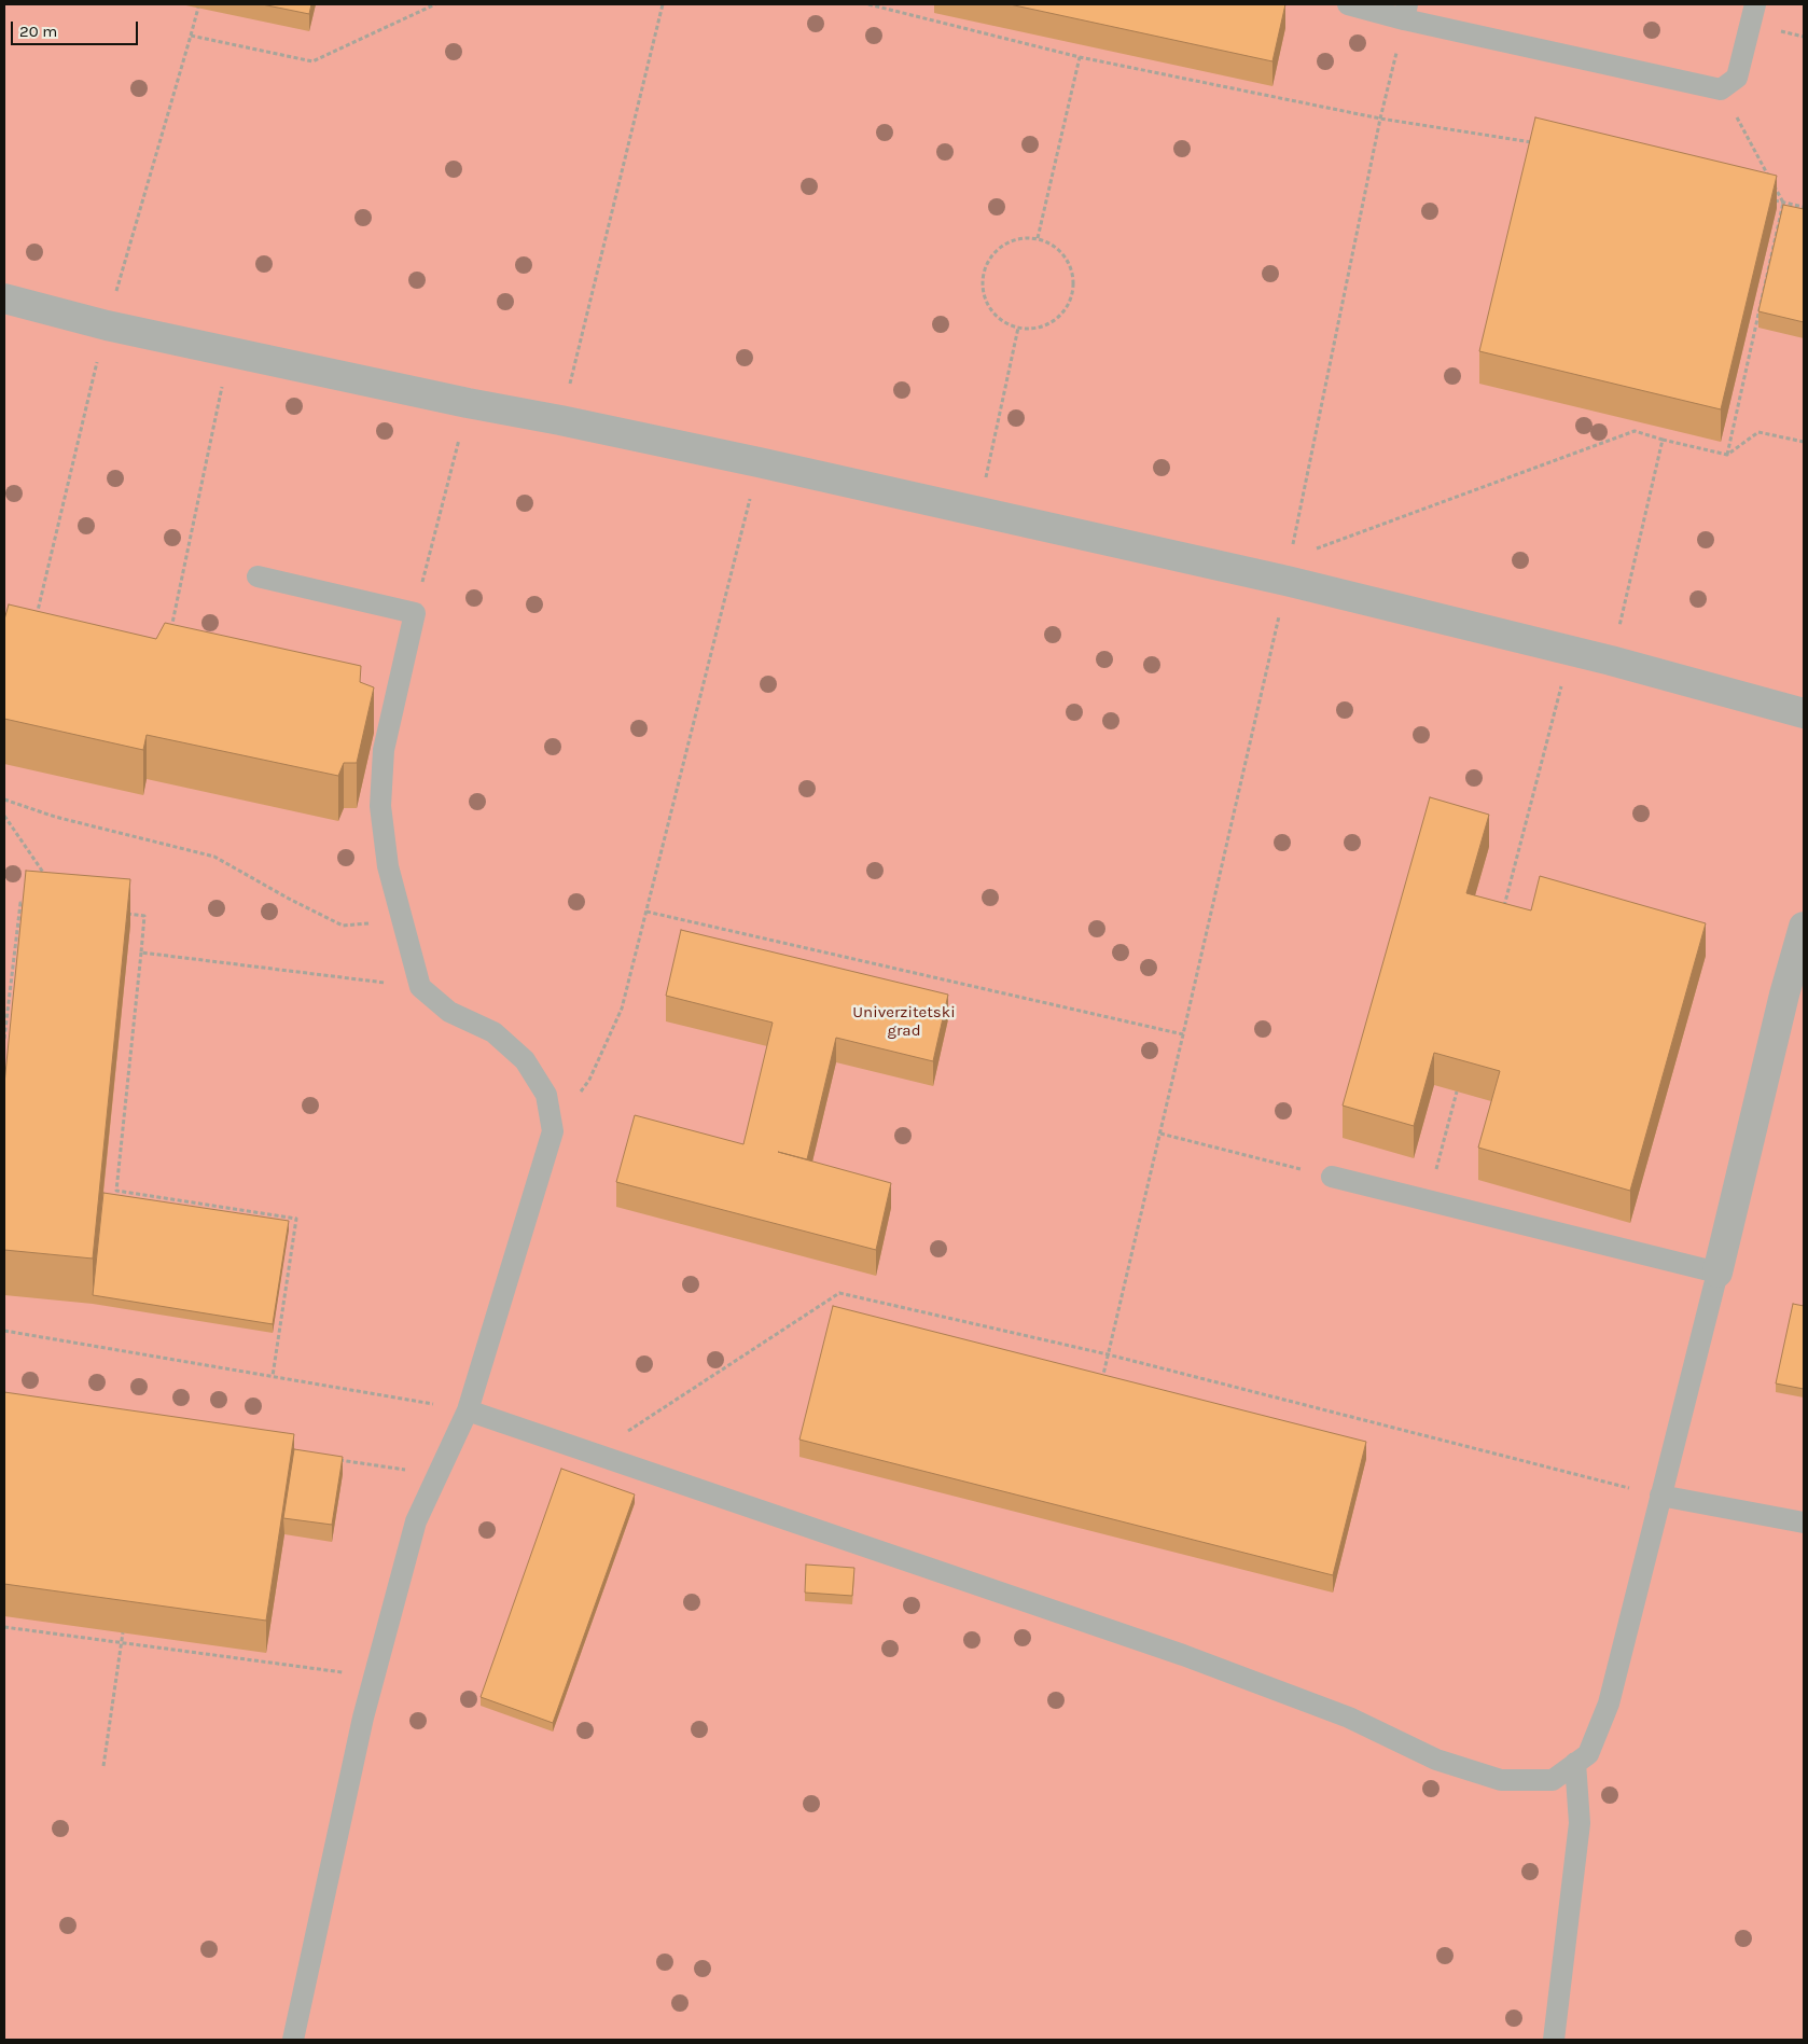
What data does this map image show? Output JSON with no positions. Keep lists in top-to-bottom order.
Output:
{
  "parks": ["Univerzitetski grad"],
  "scale_bar": "20 m"
}
